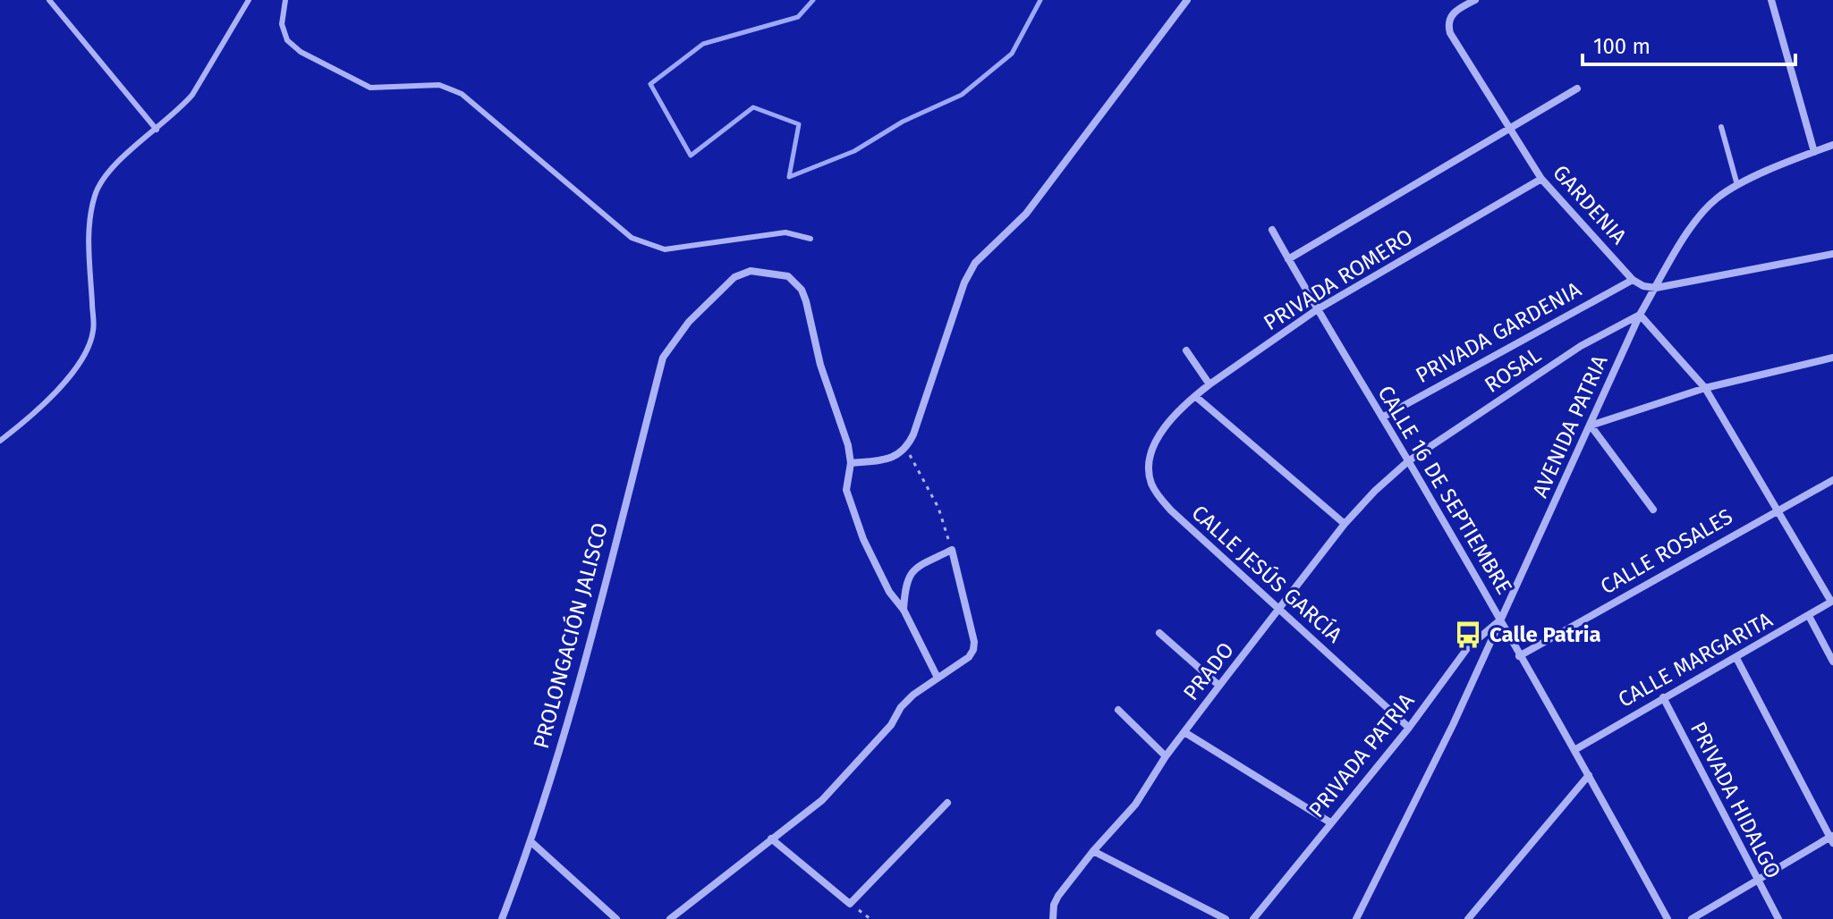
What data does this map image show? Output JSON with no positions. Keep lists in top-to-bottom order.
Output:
{
  "streets": {
    "street": [
      "GARDENIA",
      "PRIVADA ROMERO",
      "PRIVADA GARDENIA",
      "ROSAL",
      "AVENIDA PATRIA",
      "CALLE 16 DE SEPTIEMBRE",
      "CALLE ROSALES",
      "CALLE JESÚS GARCÍA",
      "PROLONGACIÓN JALISCO",
      "CALLE MARGARITA",
      "PRADO",
      "PRIVADA PATRIA",
      "PRIVADA HIDALGO"
    ]
  },
  "crossings": [
    ["GARDENIA", "PRIVADA ROMERO"],
    ["GARDENIA", "PRIVADA GARDENIA"],
    ["GARDENIA", "AVENIDA PATRIA"],
    ["PRIVADA ROMERO", "CALLE 16 DE SEPTIEMBRE"],
    ["PRIVADA ROMERO", "CALLE JESÚS GARCÍA"],
    ["PRIVADA GARDENIA", "CALLE 16 DE SEPTIEMBRE"],
    ["ROSAL", "AVENIDA PATRIA"],
    ["ROSAL", "CALLE 16 DE SEPTIEMBRE"],
    ["ROSAL", "PRADO"],
    ["AVENIDA PATRIA", "CALLE 16 DE SEPTIEMBRE"],
    ["AVENIDA PATRIA", "PRIVADA PATRIA"],
    ["CALLE 16 DE SEPTIEMBRE", "CALLE ROSALES"],
    ["CALLE 16 DE SEPTIEMBRE", "CALLE MARGARITA"],
    ["CALLE 16 DE SEPTIEMBRE", "PRADO"],
    ["CALLE 16 DE SEPTIEMBRE", "PRIVADA PATRIA"],
    ["CALLE JESÚS GARCÍA", "PRADO"],
    ["CALLE JESÚS GARCÍA", "PRIVADA PATRIA"],
    ["CALLE MARGARITA", "PRIVADA HIDALGO"]
  ],
  "places": {
    "bus stop": ["Calle Patria"]
  },
  "scale_bar": "100 m"
}
